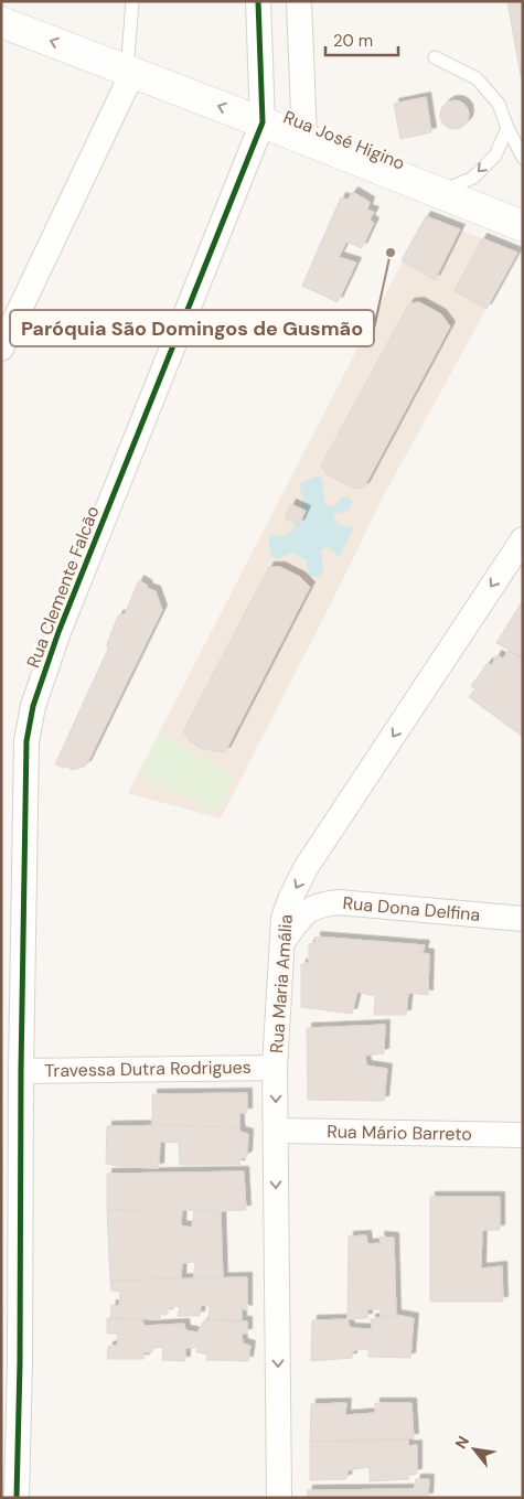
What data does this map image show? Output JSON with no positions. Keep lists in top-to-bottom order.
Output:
{
  "streets": {
    "street": [
      "Rua José Higino",
      "Rua Clemente Falcão",
      "Rua Dona Delfina",
      "Rua Maria Amália",
      "Travessa Dutra Rodrigues",
      "Rua Mário Barreto"
    ]
  },
  "crossings": [
    ["Rua José Higino", "Rua Clemente Falcão"],
    ["Rua Clemente Falcão", "Travessa Dutra Rodrigues"],
    ["Rua Dona Delfina", "Rua Maria Amália"],
    ["Rua Maria Amália", "Travessa Dutra Rodrigues"],
    ["Rua Maria Amália", "Rua Mário Barreto"]
  ],
  "one_way": ["Rua José Higino", "Rua Maria Amália"],
  "places": ["Paróquia São Domingos de Gusmão"],
  "scale_bar": "20 m",
  "north": "top left"
}
